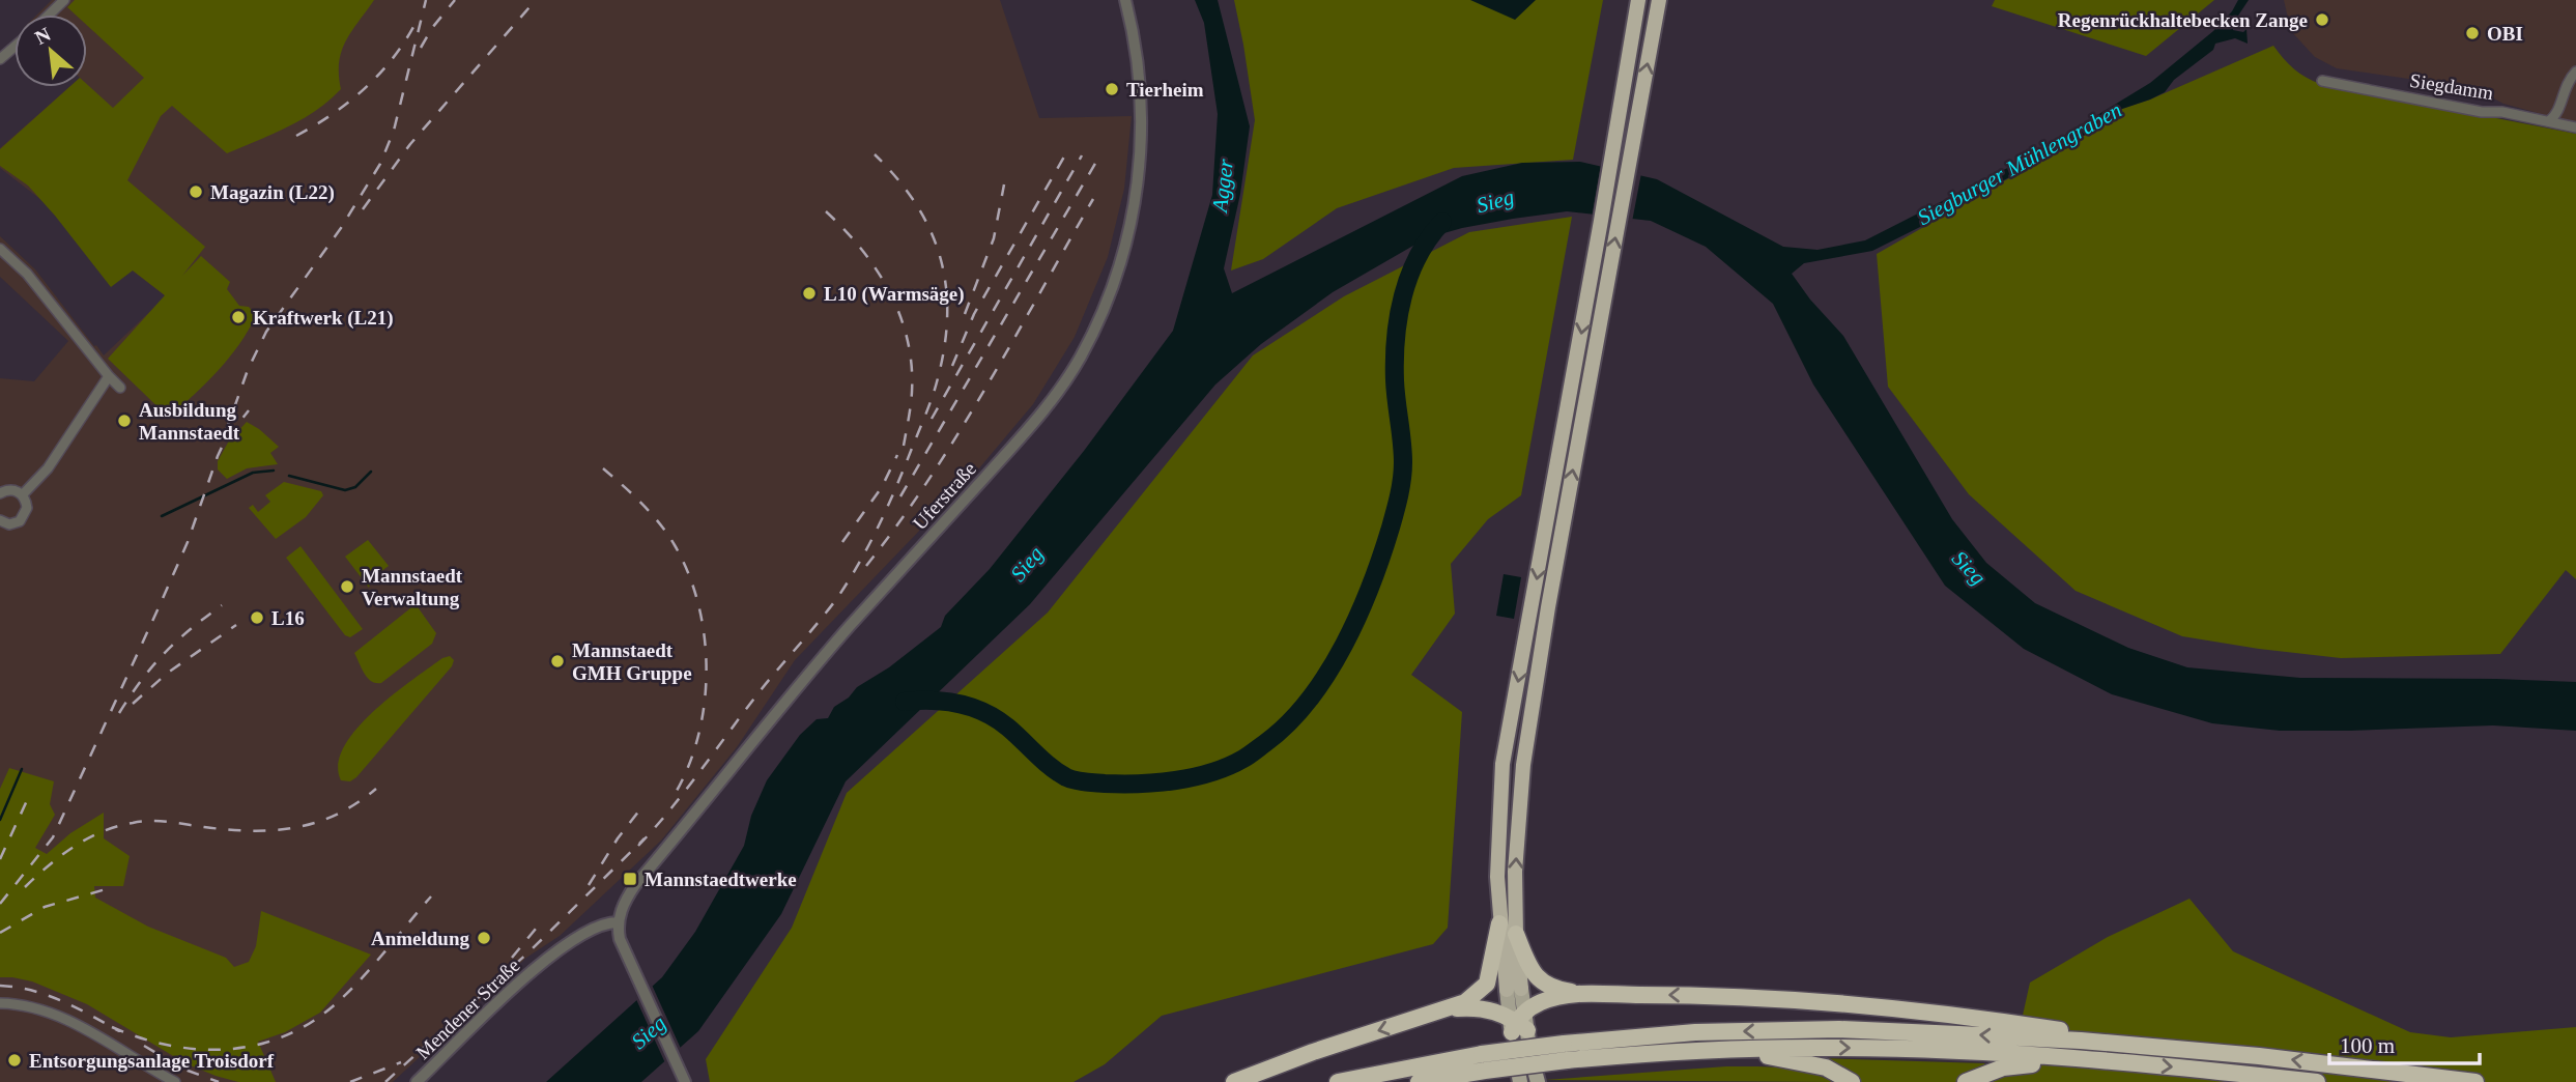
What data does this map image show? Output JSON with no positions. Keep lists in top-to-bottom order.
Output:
{
  "streets": {
    "street": ["Siegdamm", "Uferstraße", "Mendener Straße"]
  },
  "crossings": [
    ["Uferstraße", "Mendener Straße"]
  ],
  "water": ["Siegburger Mühlengraben", "Agger", "Sieg"],
  "places": {
    "other": [
      "Regenrückhaltebecken Zange",
      "OBI",
      "Tierheim",
      "Magazin (L22)",
      "L10 (Warmsäge)",
      "Kraftwerk (L21)",
      "Ausbildung Mannstaedt",
      "Mannstaedt Verwaltung",
      "L16",
      "Mannstaedt GMH Gruppe",
      "Anmeldung",
      "Entsorgungsanlage Troisdorf"
    ],
    "transit": ["Mannstaedtwerke"]
  },
  "scale_bar": "100 m",
  "north": "top left"
}
